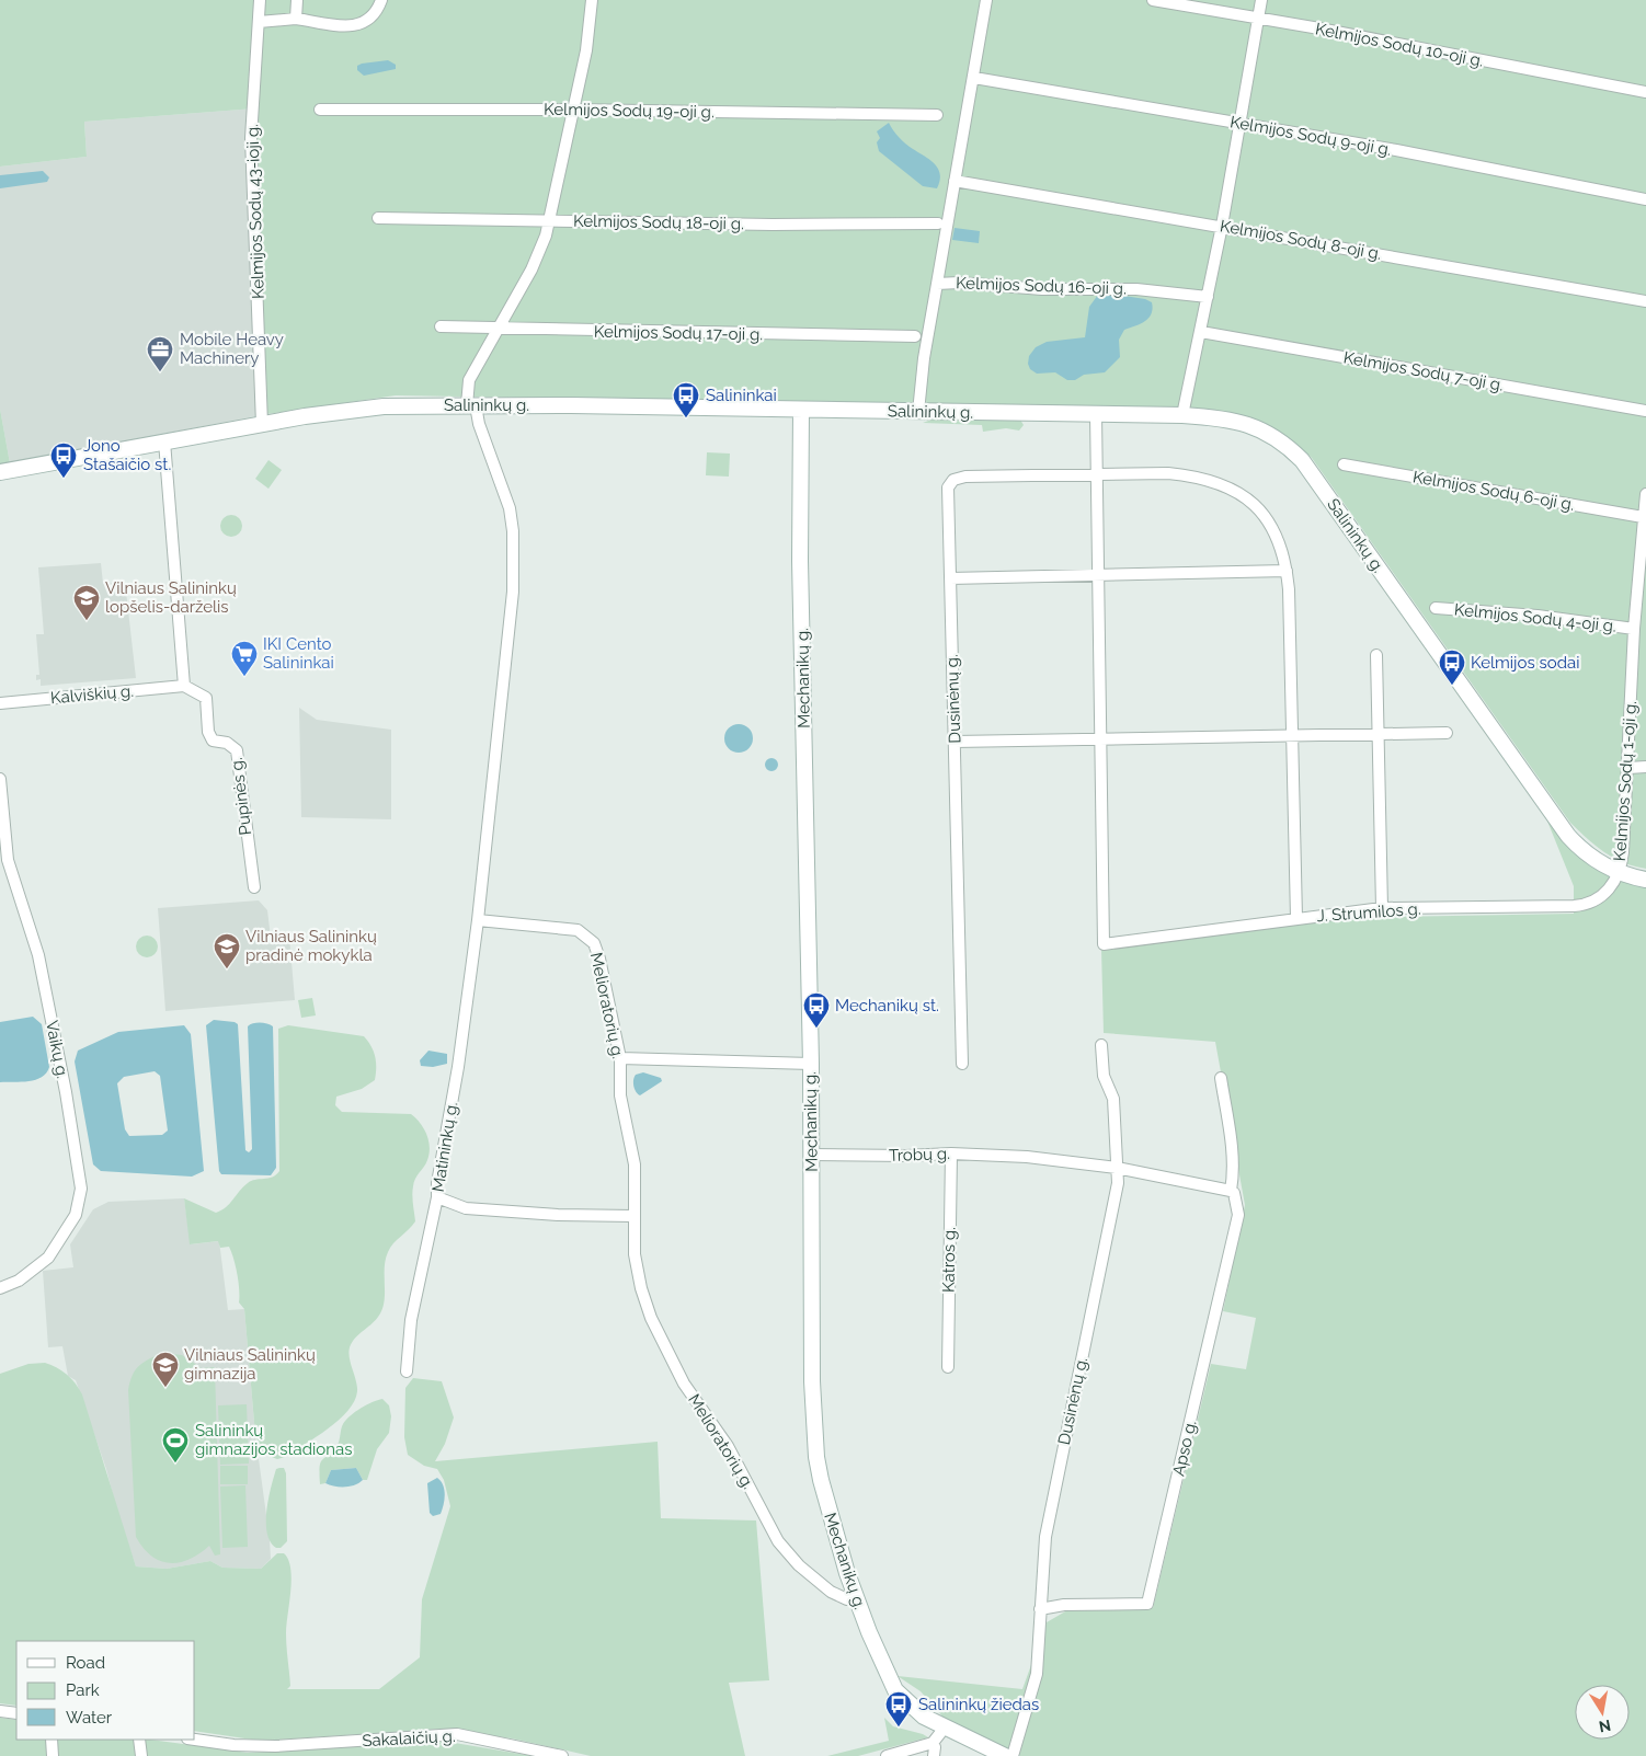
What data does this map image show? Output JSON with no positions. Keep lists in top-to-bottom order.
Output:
{
  "streets": {
    "main road": ["Salininkų g.", "Mechanikų g."],
    "street": [
      "Kelmijos Sodų 10-oji g.",
      "Kelmijos Sodų 19-oji g.",
      "Kelmijos Sodų 9-oji g.",
      "Kelmijos Sodų 43-ioji g.",
      "Kelmijos Sodų 18-oji g.",
      "Kelmijos Sodų 8-oji g.",
      "Kelmijos Sodų 16-oji g.",
      "Kelmijos Sodų 17-oji g.",
      "Kelmijos Sodų 7-oji g.",
      "Kelmijos Sodų 6-oji g.",
      "Kelmijos Sodų 4-oji g.",
      "Kalviškių g.",
      "Dusinėnų g.",
      "Kelmijos Sodų 1-oji g.",
      "Pupinės g.",
      "J. Strumilos g.",
      "Melioratorių g.",
      "Vaikų g.",
      "Matininkų g.",
      "Trobų g.",
      "Katros g.",
      "Apso g.",
      "Sakalaičių g."
    ]
  },
  "crossings": [
    ["Kelmijos Sodų 43-ioji g.", "Salininkų g."],
    ["Kelmijos Sodų 16-oji g.", "Salininkų g."],
    ["Salininkų g.", "Mechanikų g."],
    ["Salininkų g.", "Kelmijos Sodų 1-oji g."],
    ["Salininkų g.", "J. Strumilos g."],
    ["Kelmijos Sodų 6-oji g.", "Kelmijos Sodų 1-oji g."],
    ["Kelmijos Sodų 4-oji g.", "Kelmijos Sodų 1-oji g."],
    ["Mechanikų g.", "Melioratorių g."],
    ["Mechanikų g.", "Trobų g."],
    ["Kalviškių g.", "Pupinės g."],
    ["Dusinėnų g.", "J. Strumilos g."],
    ["Dusinėnų g.", "Trobų g."],
    ["Dusinėnų g.", "Apso g."],
    ["Kelmijos Sodų 1-oji g.", "J. Strumilos g."],
    ["Melioratorių g.", "Matininkų g."],
    ["Trobų g.", "Katros g."]
  ],
  "places": {
    "office": ["Mobile Heavy Machinery"],
    "bus stop": [
      "Salininkai",
      "Jono Stašaičio st.",
      "Kelmijos sodai",
      "Mechanikų st.",
      "Salininkų žiedas"
    ],
    "school or university": ["Vilniaus Salininkų lopšelis-darželis", "Vilniaus Salininkų pradinė mokykla", "Vilniaus Salininkų gimnazija"],
    "supermarket": ["IKI Cento Salininkai"],
    "sports": ["Salininkų gimnazijos stadionas"]
  },
  "legend": ["Road", "Park", "Water"],
  "north": "bottom"
}
